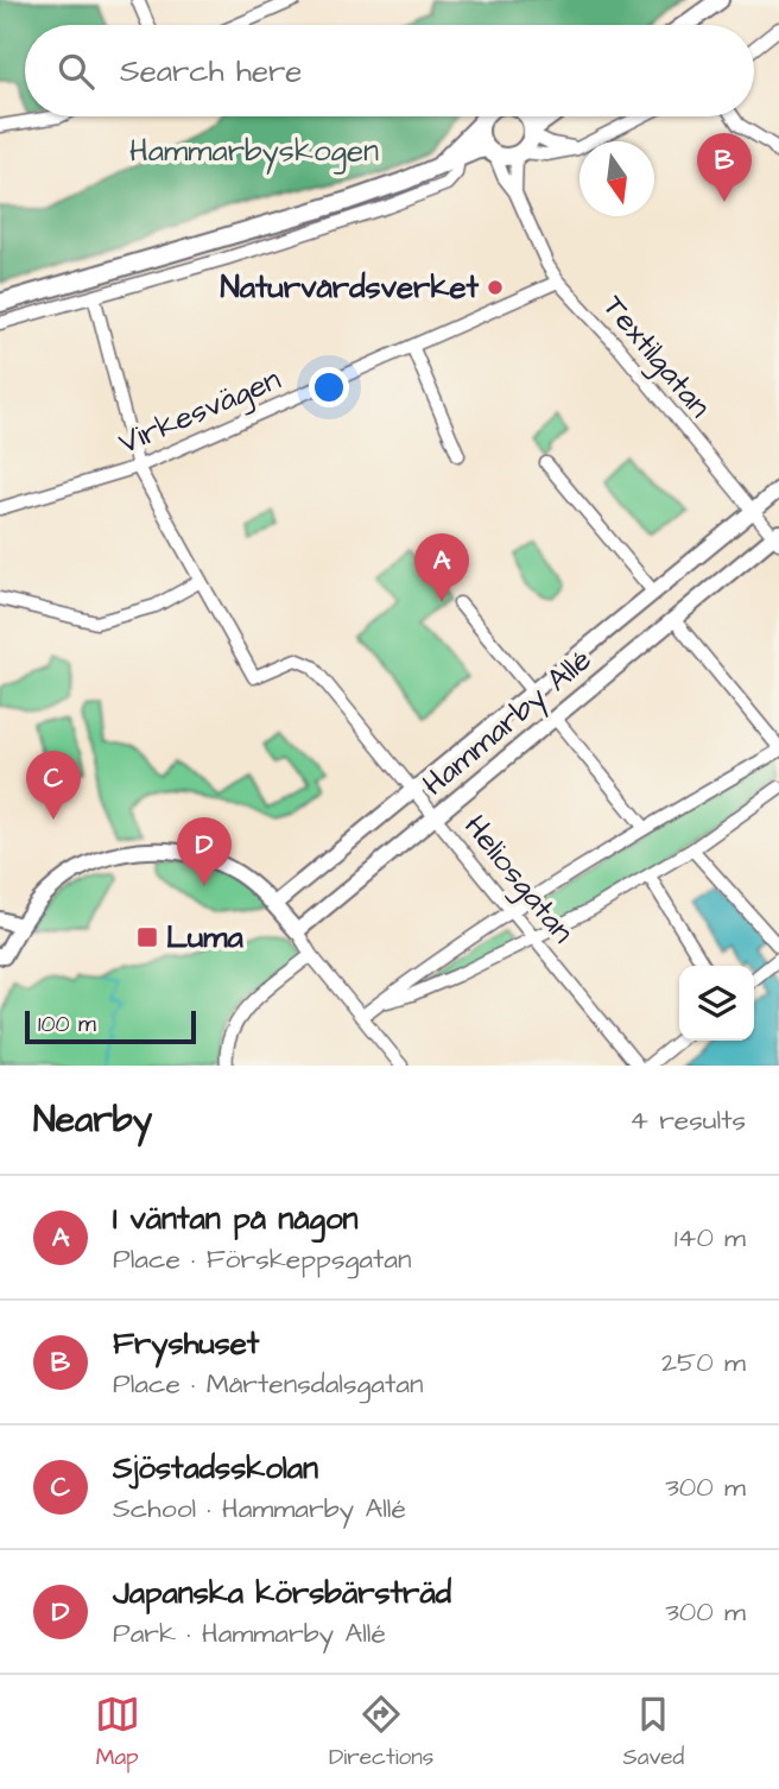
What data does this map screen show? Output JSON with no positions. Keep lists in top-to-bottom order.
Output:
{
  "streets": {
    "street": [
      "Textilgatan",
      "Virkesvägen",
      "Hammarby Allé",
      "Heliosgatan"
    ]
  },
  "crossings": [
    ["Textilgatan", "Virkesvägen"],
    ["Textilgatan", "Hammarby Allé"],
    ["Virkesvägen", "Heliosgatan"],
    ["Hammarby Allé", "Heliosgatan"]
  ],
  "parks": ["Hammarbyskogen"],
  "places": {
    "other": ["Naturvårdsverket"],
    "transit": ["Luma"]
  },
  "scale_bar": "100 m",
  "north": "bottom",
  "page": {
    "search": "Search here",
    "pins": [
      "B",
      "A",
      "C",
      "D"
    ],
    "scale": "100 m",
    "heading": ["Nearby", "4 results"],
    "list": [
      {
        "mark": "A",
        "name": "I väntan på någon",
        "note": "Place · Förskeppsgatan",
        "value": "140 m"
      },
      {
        "mark": "B",
        "name": "Fryshuset",
        "note": "Place · Mårtensdalsgatan",
        "value": "250 m"
      },
      {
        "mark": "C",
        "name": "Sjöstadsskolan",
        "note": "School · Hammarby Allé",
        "value": "300 m"
      },
      {
        "mark": "D",
        "name": "Japanska körsbärsträd",
        "note": "Park · Hammarby Allé",
        "value": "300 m"
      }
    ],
    "nav": ["Map", "Directions", "Saved"]
  }
}
